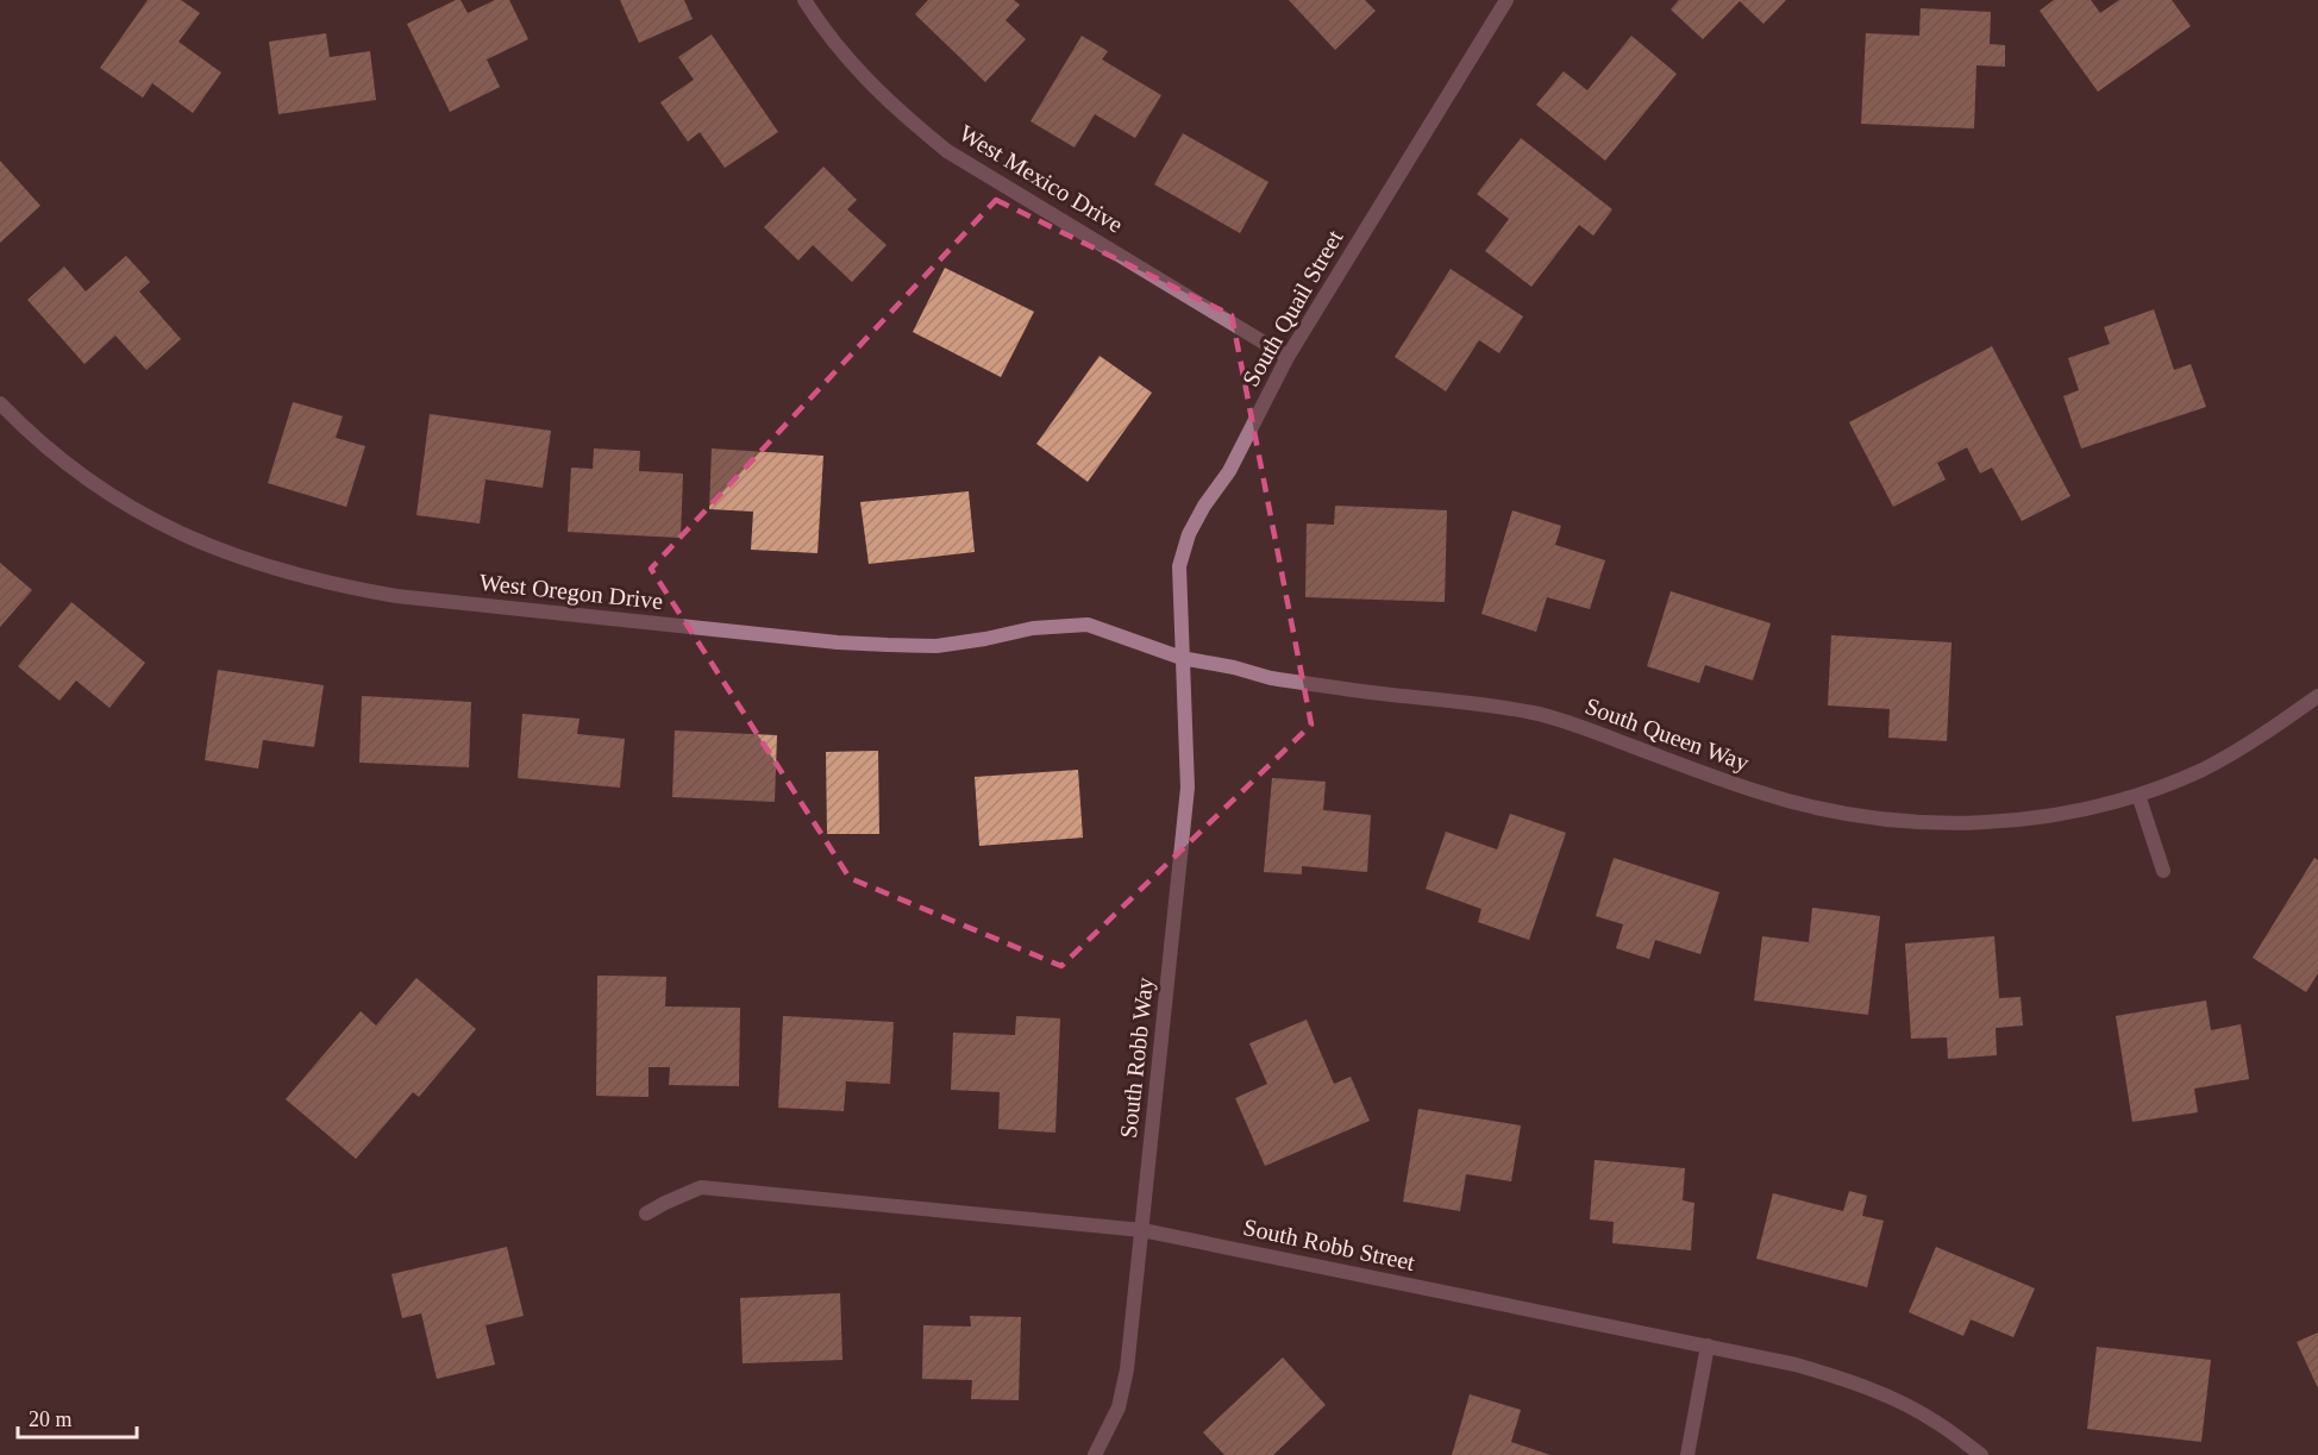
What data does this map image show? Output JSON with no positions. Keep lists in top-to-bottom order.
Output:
{
  "streets": {
    "street": [
      "West Mexico Drive",
      "South Quail Street",
      "West Oregon Drive",
      "South Queen Way",
      "South Robb Way",
      "South Robb Street"
    ]
  },
  "crossings": [
    ["West Mexico Drive", "South Quail Street"],
    ["South Quail Street", "West Oregon Drive"],
    ["South Quail Street", "South Queen Way"],
    ["South Quail Street", "South Robb Way"],
    ["West Oregon Drive", "South Queen Way"],
    ["West Oregon Drive", "South Robb Way"],
    ["South Queen Way", "South Robb Way"],
    ["South Robb Way", "South Robb Street"]
  ],
  "scale_bar": "20 m"
}
